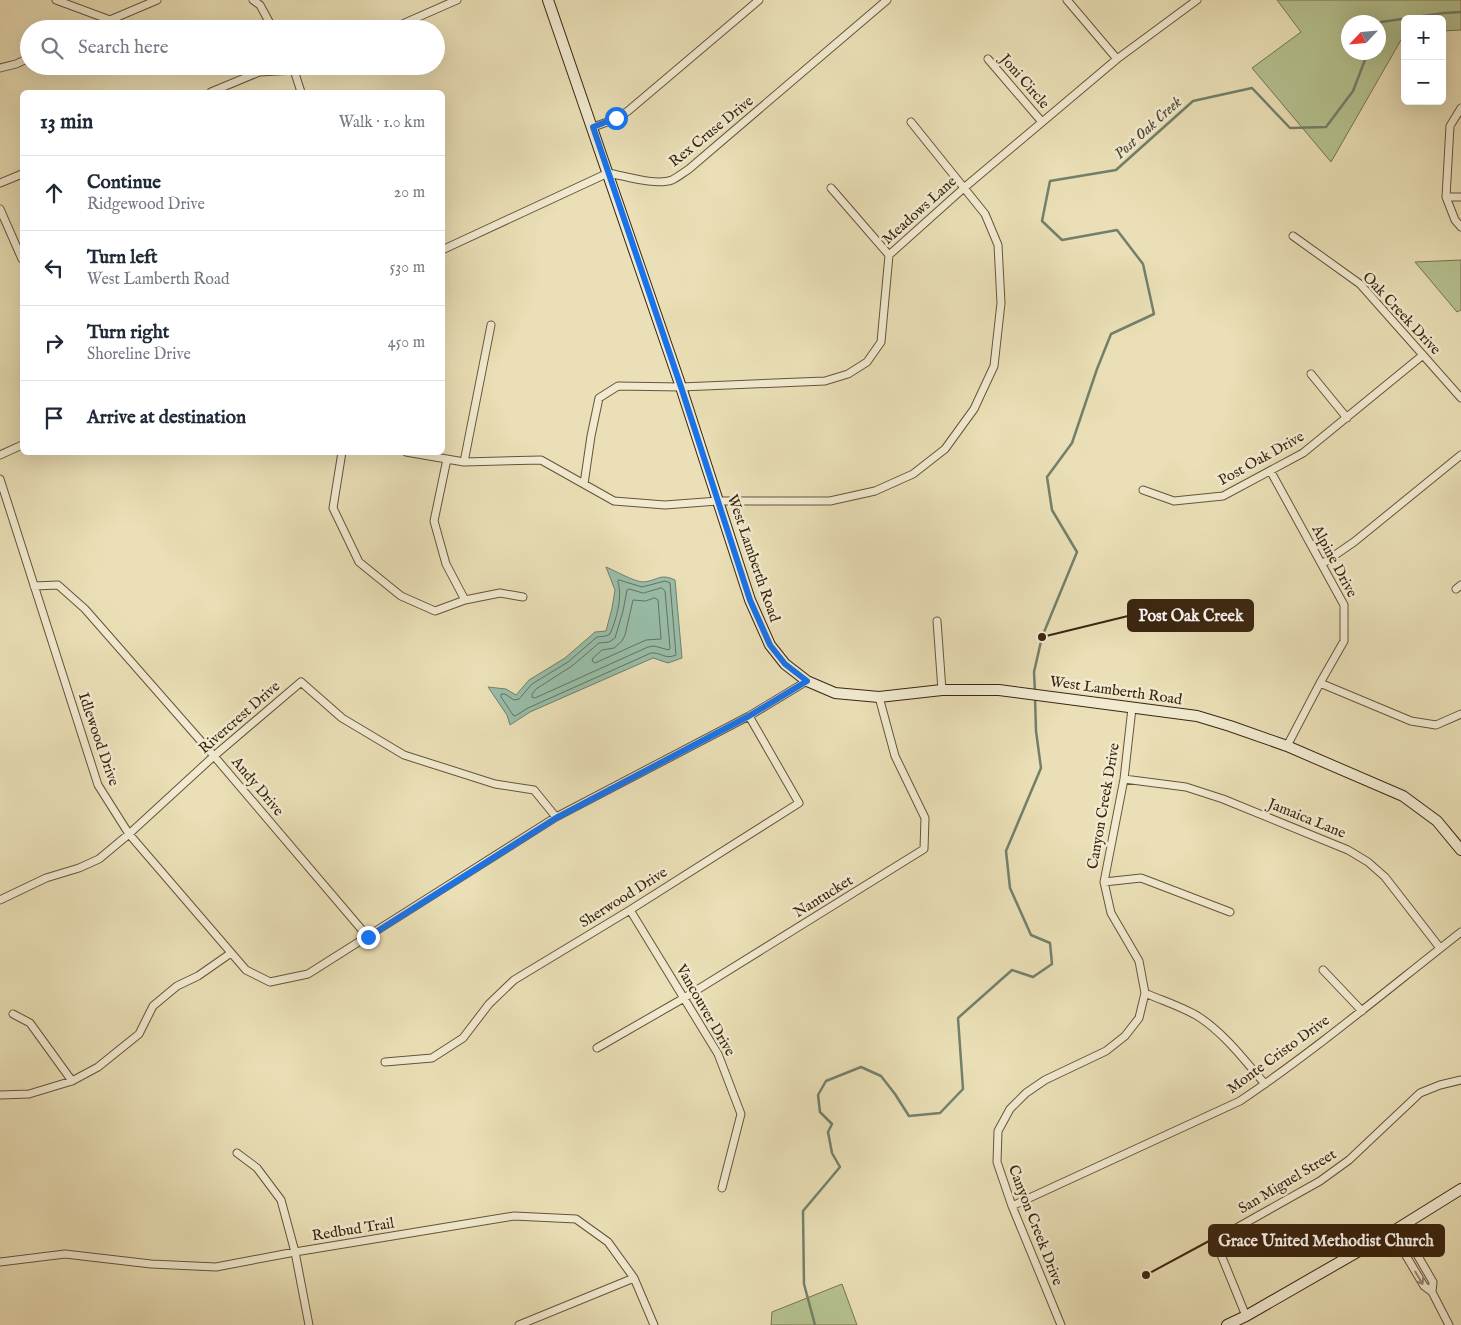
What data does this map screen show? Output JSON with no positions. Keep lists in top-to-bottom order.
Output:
{
  "streets": {
    "street": [
      "Joni Circle",
      "Rex Cruse Drive",
      "Meadows Lane",
      "Oak Creek Drive",
      "Post Oak Drive",
      "West Lamberth Road",
      "Alpine Drive",
      "Rivercrest Drive",
      "Idlewood Drive",
      "Andy Drive",
      "Canyon Creek Drive",
      "Jamaica Lane",
      "Nantucket",
      "Sherwood Drive",
      "Vancouver Drive",
      "Monte Cristo Drive",
      "San Miguel Street",
      "Redbud Trail"
    ]
  },
  "crossings": [
    ["Joni Circle", "Meadows Lane"],
    ["Rex Cruse Drive", "West Lamberth Road"],
    ["Meadows Lane", "West Lamberth Road"],
    ["Oak Creek Drive", "Post Oak Drive"],
    ["Post Oak Drive", "Alpine Drive"],
    ["West Lamberth Road", "Alpine Drive"],
    ["West Lamberth Road", "Canyon Creek Drive"],
    ["West Lamberth Road", "Nantucket"],
    ["Rivercrest Drive", "Idlewood Drive"],
    ["Rivercrest Drive", "Andy Drive"],
    ["Idlewood Drive", "Andy Drive"],
    ["Canyon Creek Drive", "Jamaica Lane"],
    ["Canyon Creek Drive", "Monte Cristo Drive"],
    ["Jamaica Lane", "Monte Cristo Drive"],
    ["Nantucket", "Vancouver Drive"],
    ["Sherwood Drive", "Vancouver Drive"]
  ],
  "water": ["Post Oak Creek"],
  "places": ["Post Oak Creek", "Grace United Methodist Church"],
  "north": "bottom left",
  "page": {
    "map_buttons": ["+", "−"],
    "search": "Search here",
    "heading": ["13 min", "Walk · 1.0 km"],
    "list": [
      ["Continue", "Ridgewood Drive", "20 m"],
      ["Turn left", "West Lamberth Road", "530 m"],
      ["Turn right", "Shoreline Drive", "450 m"],
      "Arrive at destination"
    ]
  }
}
